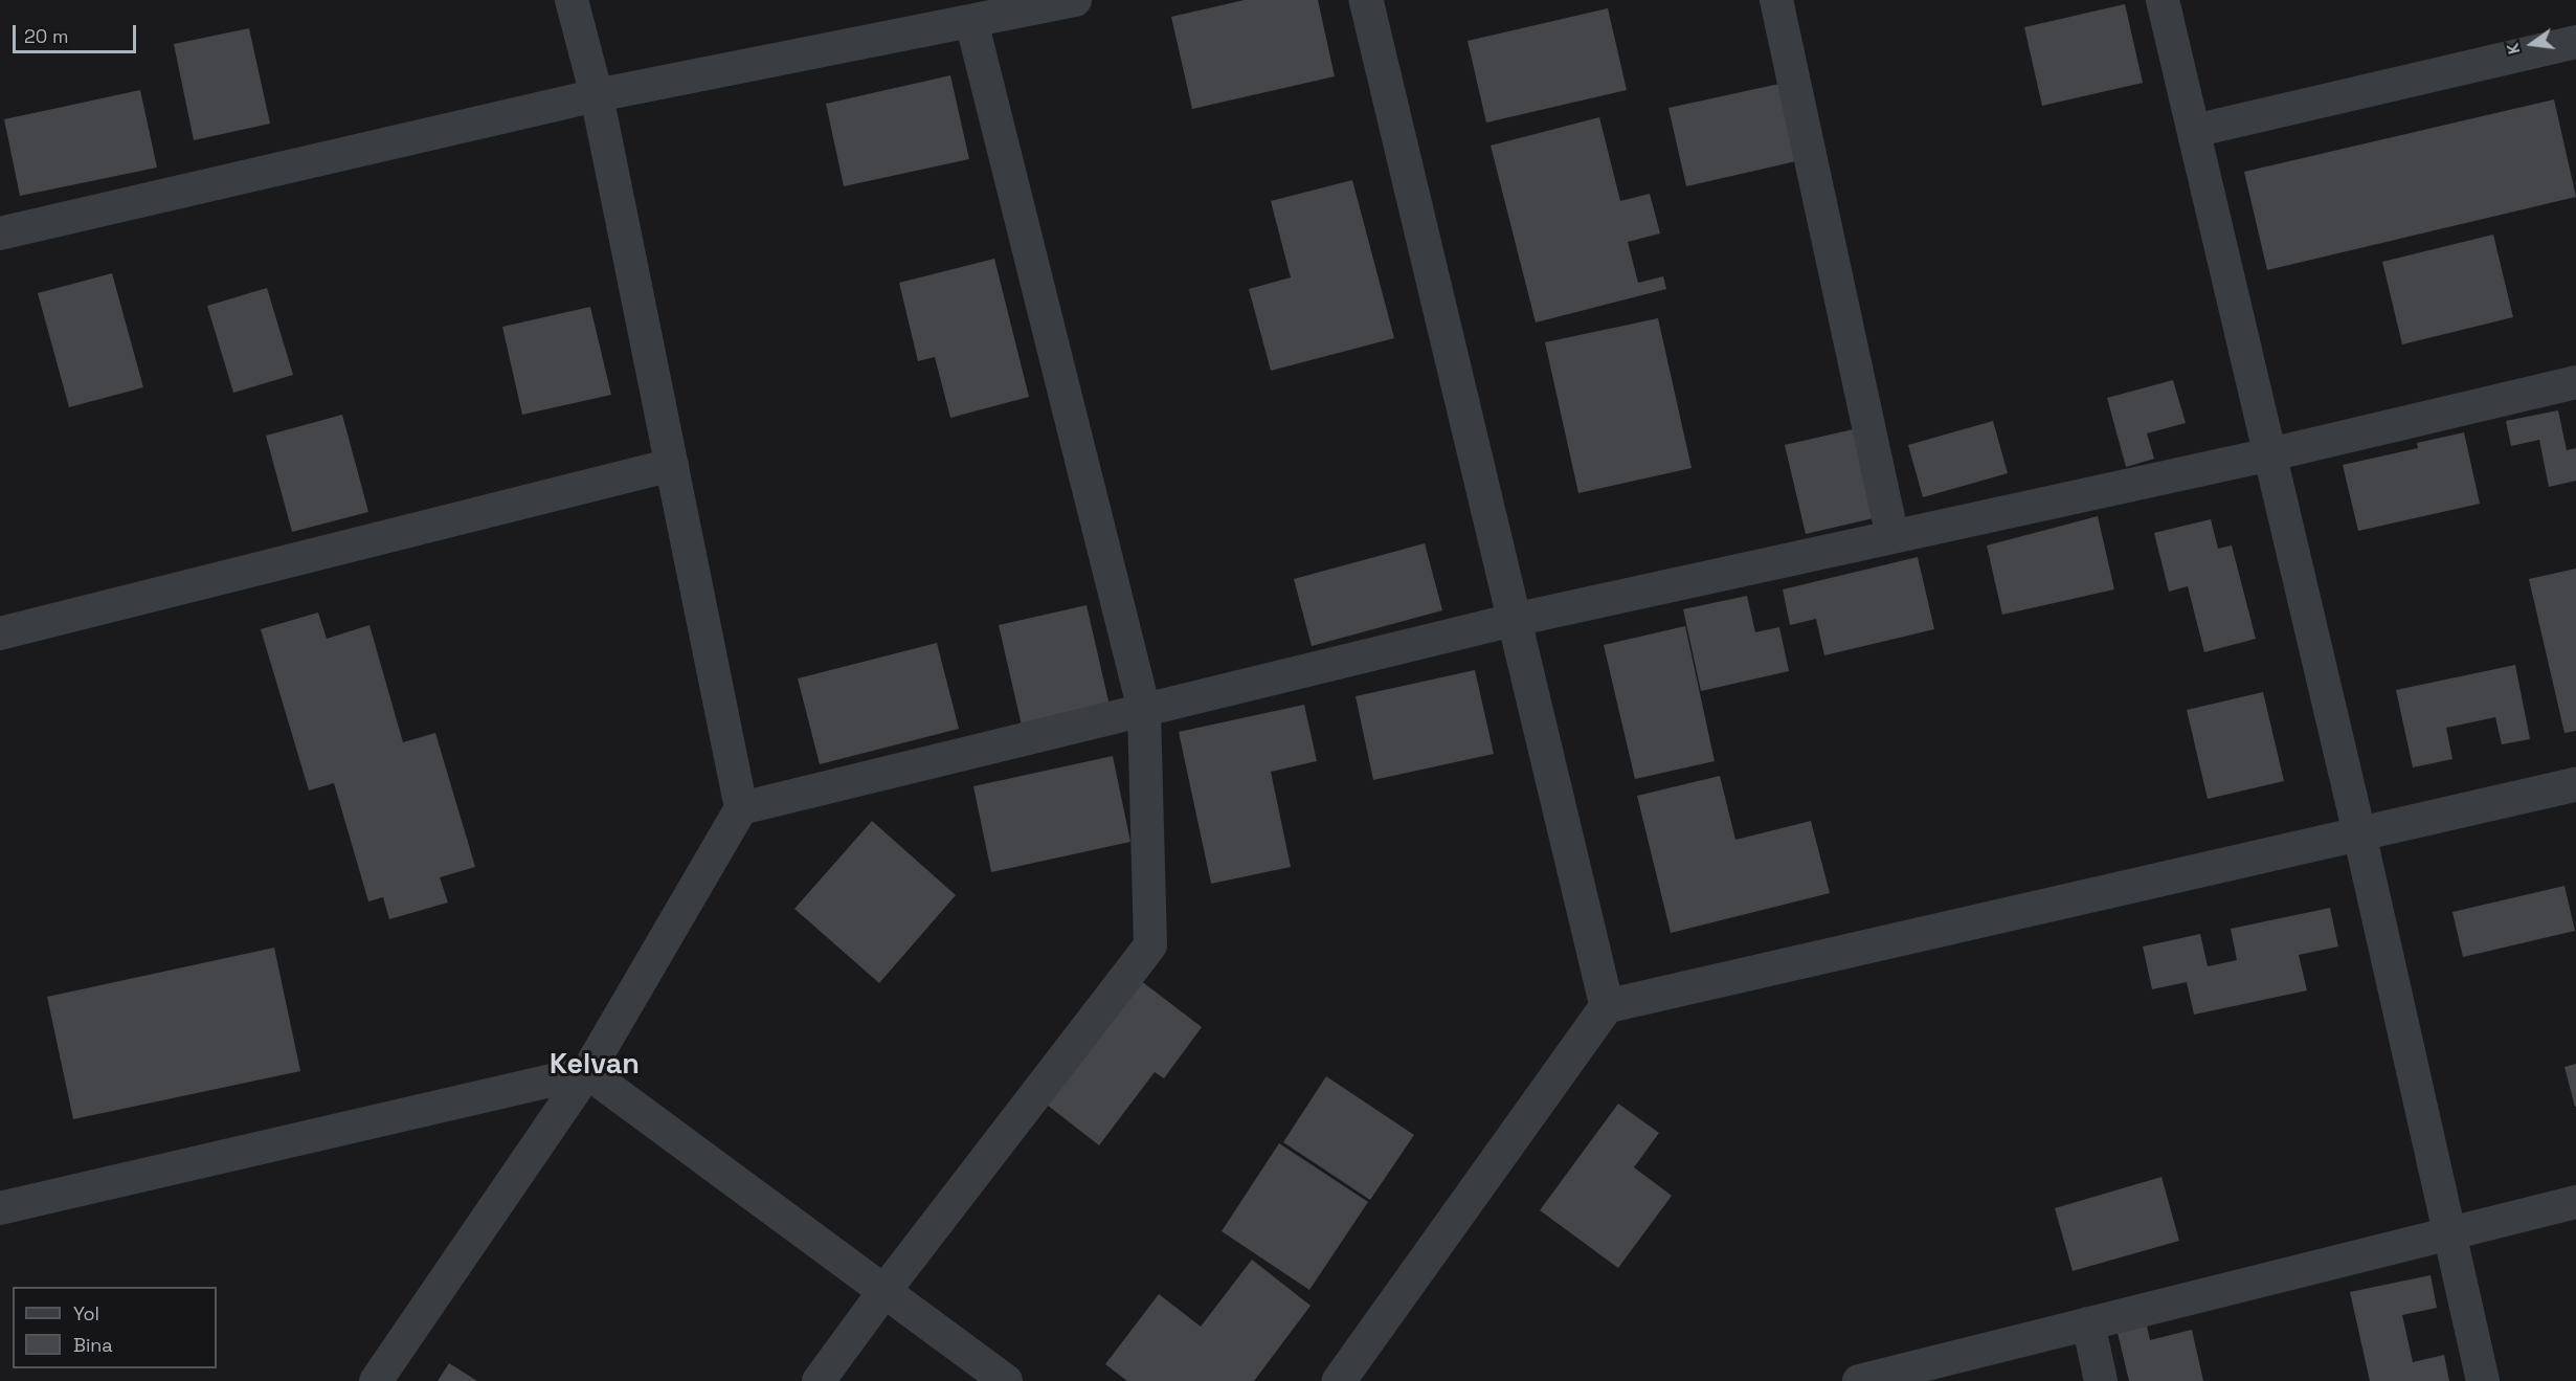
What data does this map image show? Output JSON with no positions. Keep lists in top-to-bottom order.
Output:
{
  "districts": ["Kelvan"],
  "legend": ["Yol", "Bina"],
  "scale_bar": "20 m",
  "north": "left"
}
